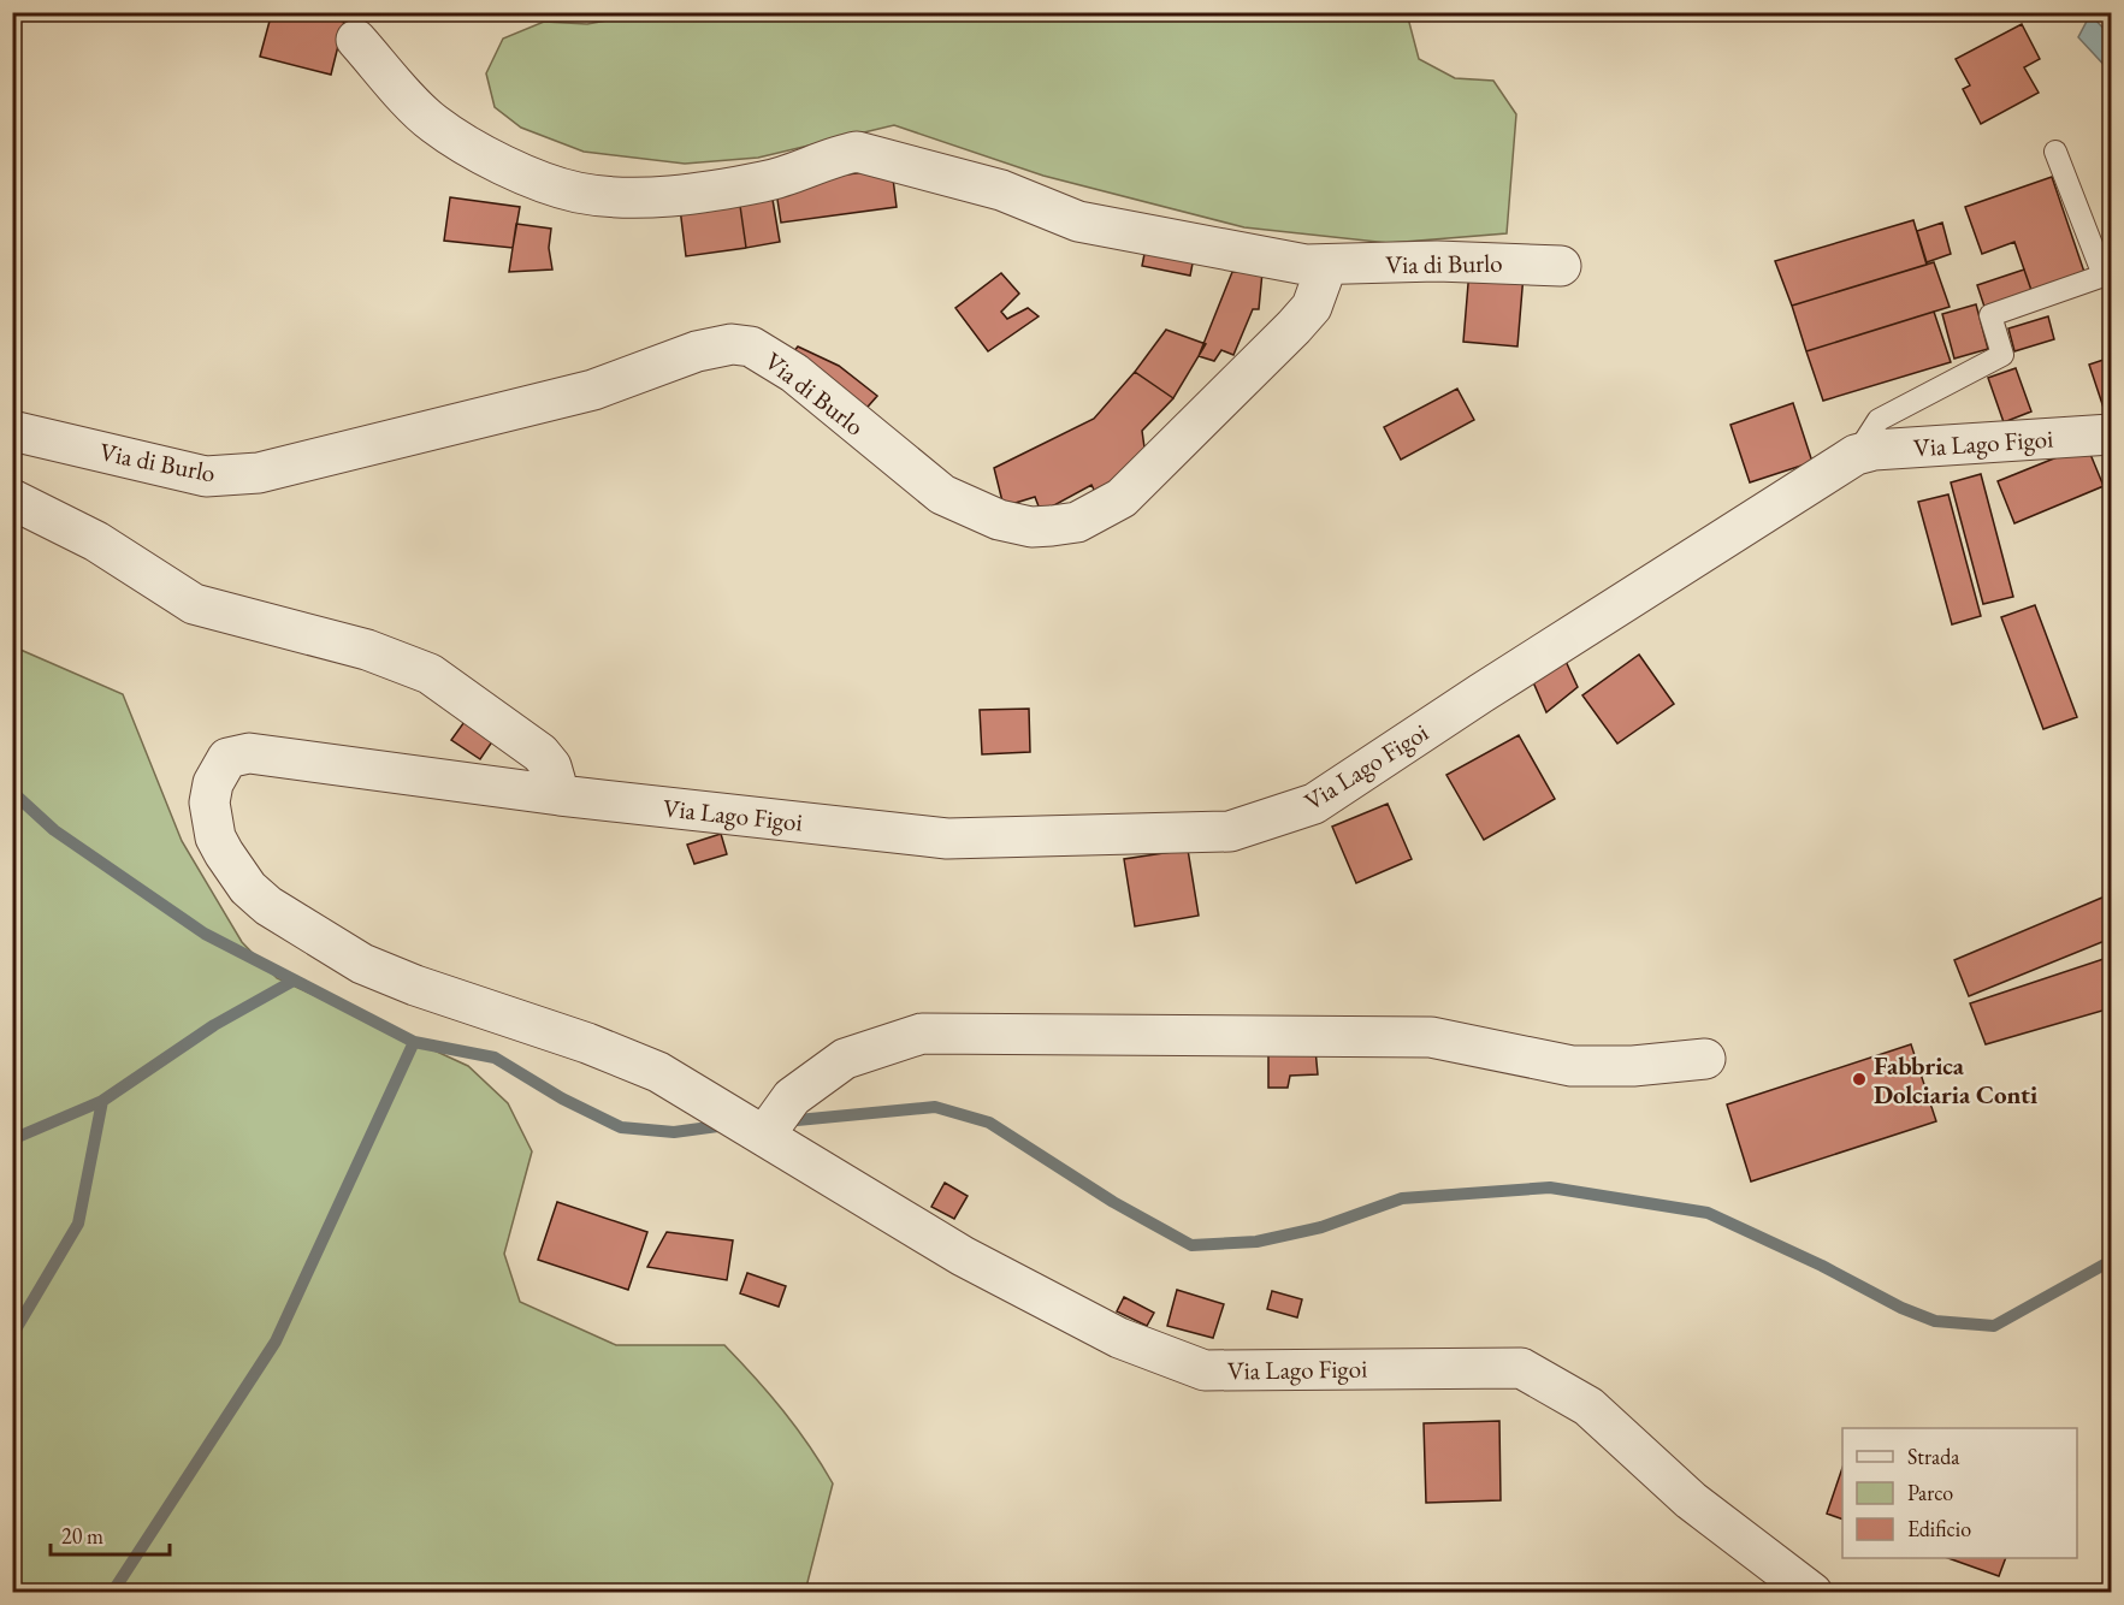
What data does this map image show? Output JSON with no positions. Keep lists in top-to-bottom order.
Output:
{
  "streets": {
    "street": ["Via di Burlo", "Via Lago Figoi"]
  },
  "places": ["Fabbrica Dolciaria Conti"],
  "legend": ["Strada", "Parco", "Edificio"],
  "scale_bar": "20 m"
}
